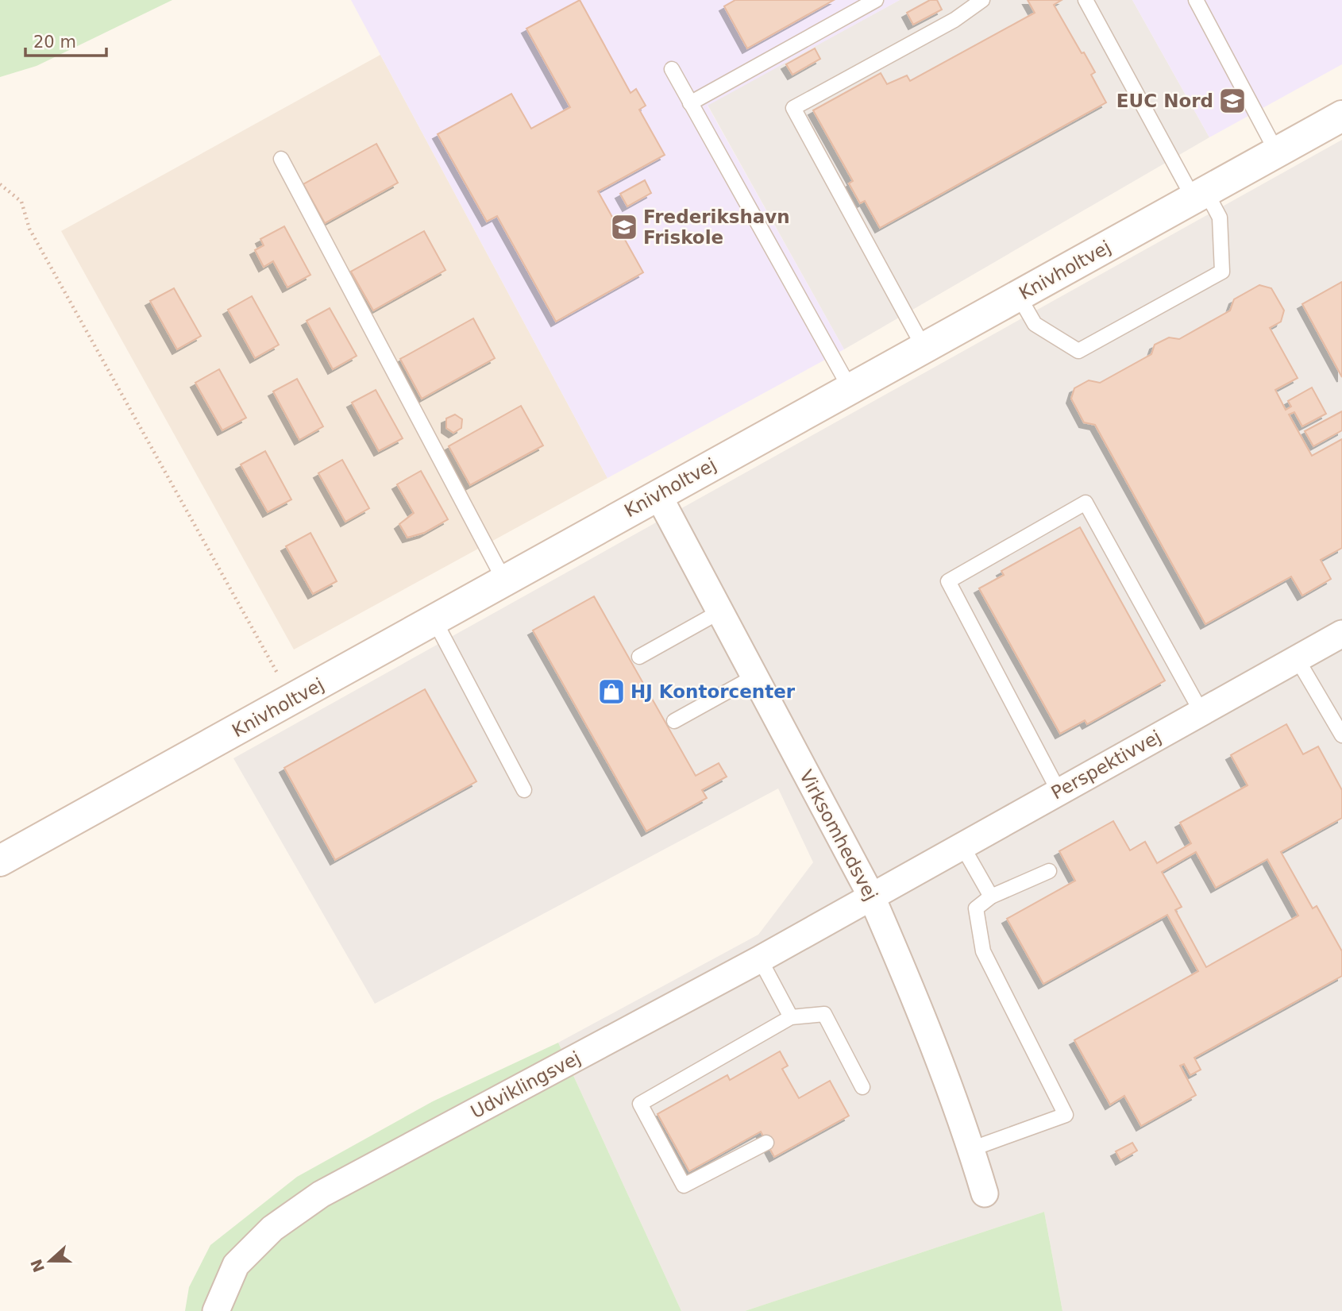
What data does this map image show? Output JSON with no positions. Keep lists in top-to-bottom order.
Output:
{
  "streets": {
    "street": [
      "Knivholtvej",
      "Perspektivvej",
      "Virksomhedsvej",
      "Udviklingsvej"
    ]
  },
  "crossings": [
    ["Knivholtvej", "Virksomhedsvej"],
    ["Perspektivvej", "Virksomhedsvej"],
    ["Perspektivvej", "Udviklingsvej"],
    ["Virksomhedsvej", "Udviklingsvej"]
  ],
  "places": {
    "school or university": ["EUC Nord", "Frederikshavn Friskole"],
    "shop": ["HJ Kontorcenter"]
  },
  "scale_bar": "20 m",
  "north": "left"
}
